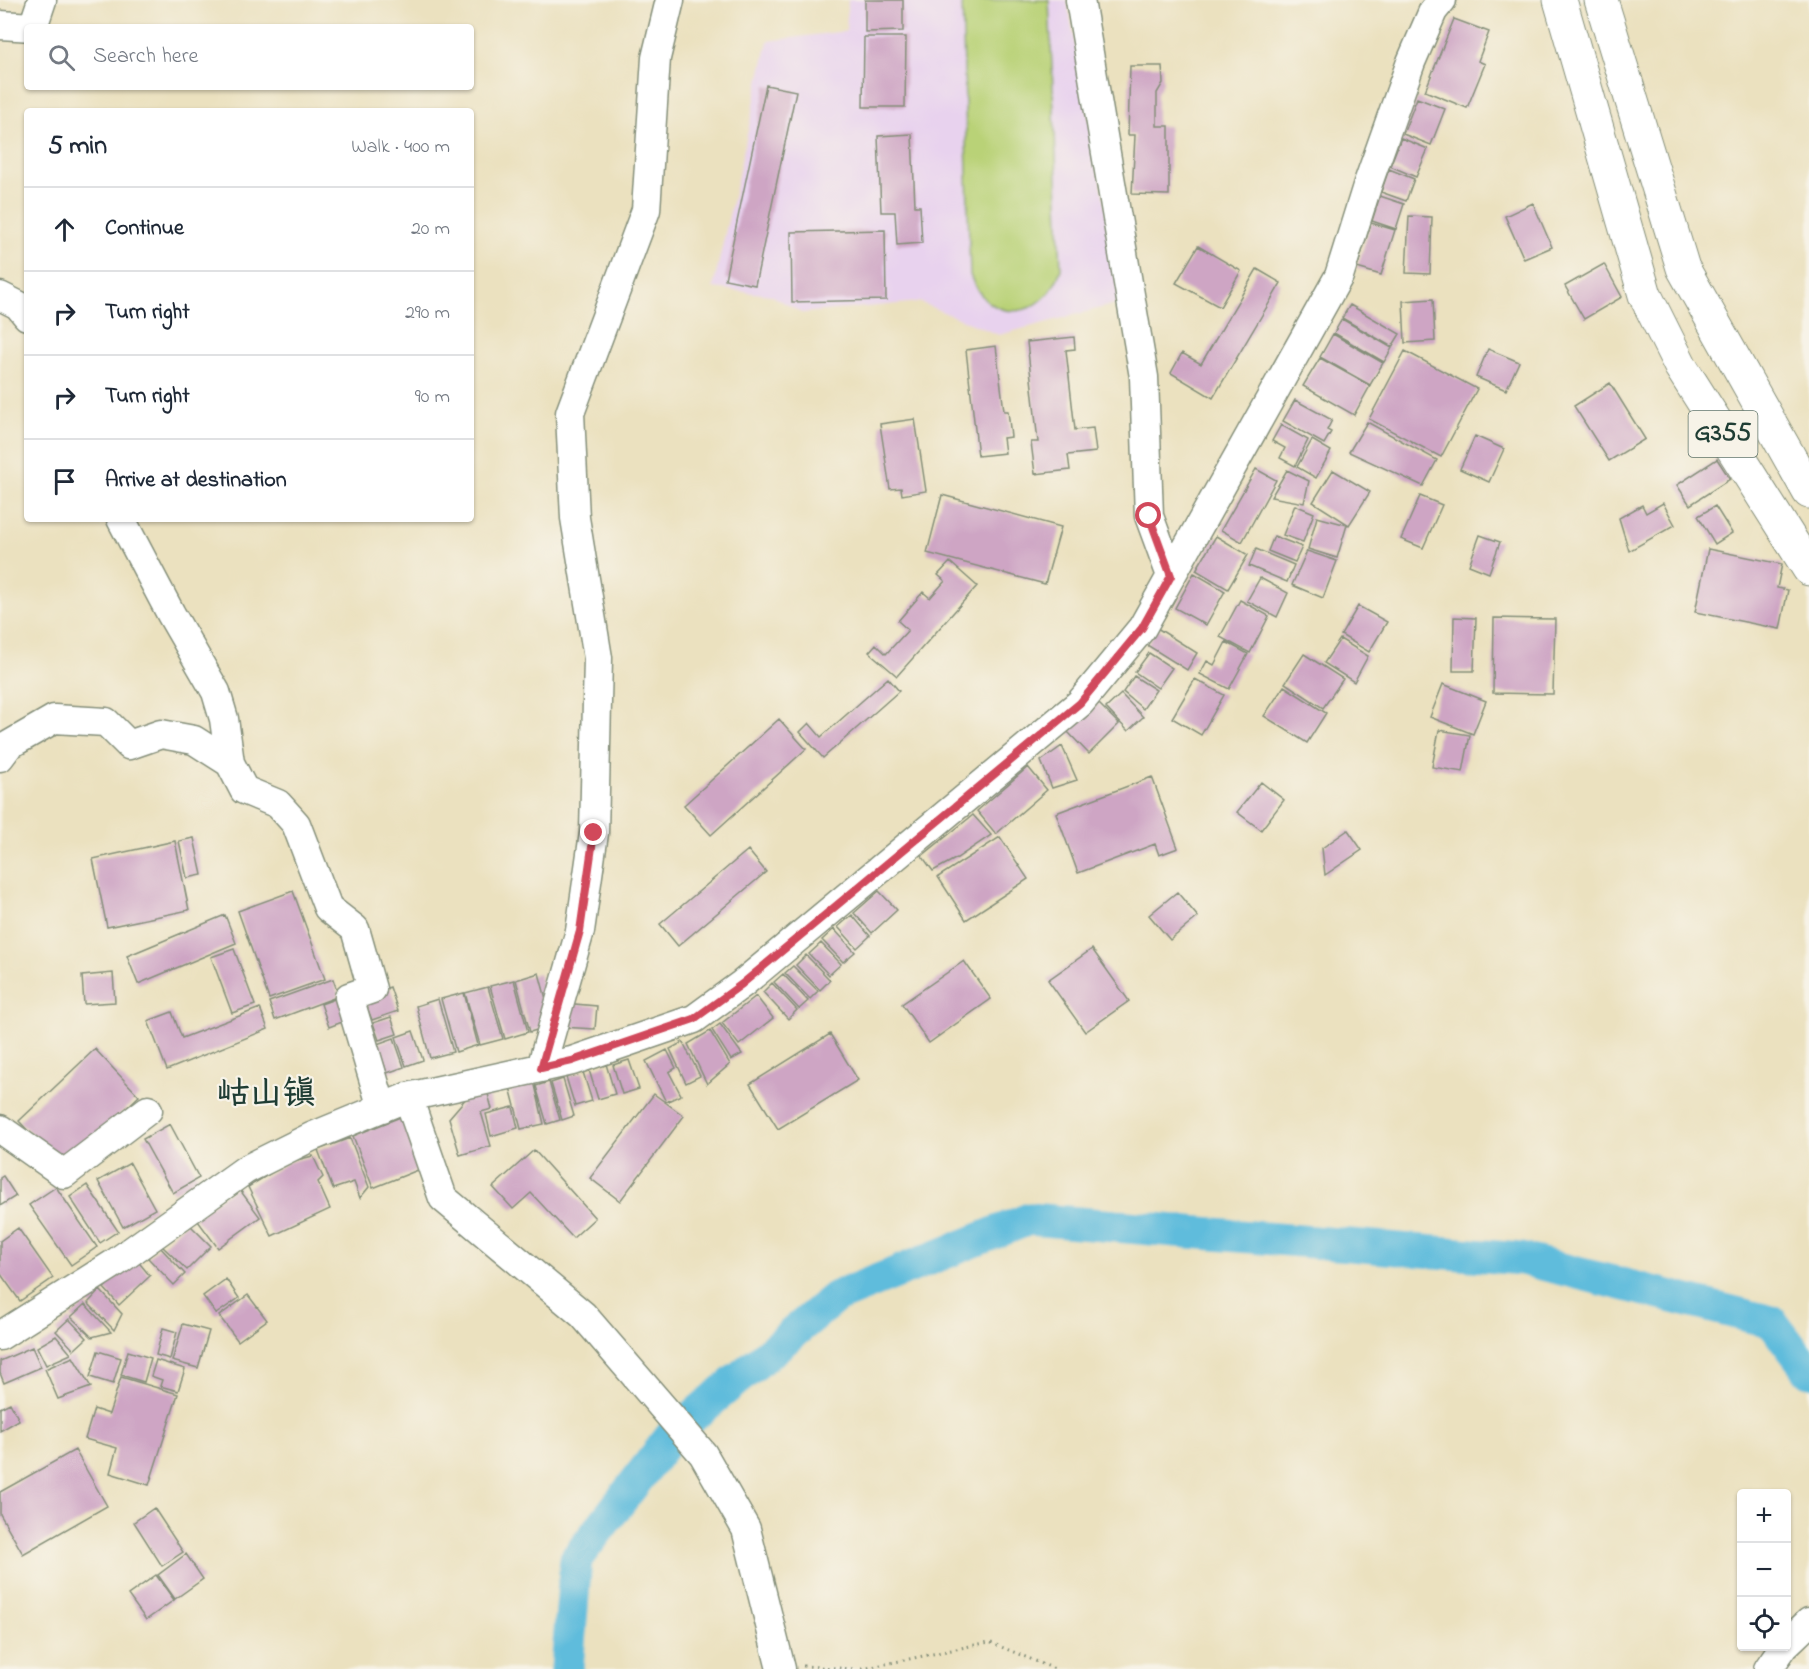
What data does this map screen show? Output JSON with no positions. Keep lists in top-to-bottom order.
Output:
{
  "streets": {
    "highway": ["G355"]
  },
  "districts": ["岵山镇"],
  "page": {
    "search": "Search here",
    "heading": ["5 min", "Walk · 400 m"],
    "list": [
      ["Continue", "20 m"],
      ["Turn right", "290 m"],
      ["Turn right", "90 m"],
      "Arrive at destination"
    ],
    "map_buttons": ["+", "−"]
  }
}
